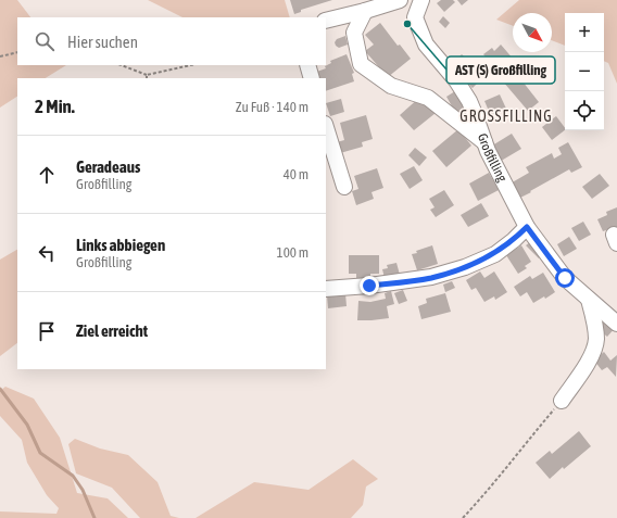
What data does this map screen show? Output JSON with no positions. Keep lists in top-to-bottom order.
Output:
{
  "streets": {
    "street": ["Großfilling"]
  },
  "districts": ["GROSSFILLING"],
  "places": ["AST (S) Großfilling"],
  "north": "bottom right",
  "page": {
    "map_buttons": ["+", "−"],
    "search": "Hier suchen",
    "heading": ["2 Min.", "Zu Fuß · 140 m"],
    "list": [
      ["Geradeaus", "Großfilling", "40 m"],
      ["Links abbiegen", "Großfilling", "100 m"],
      "Ziel erreicht"
    ]
  }
}
